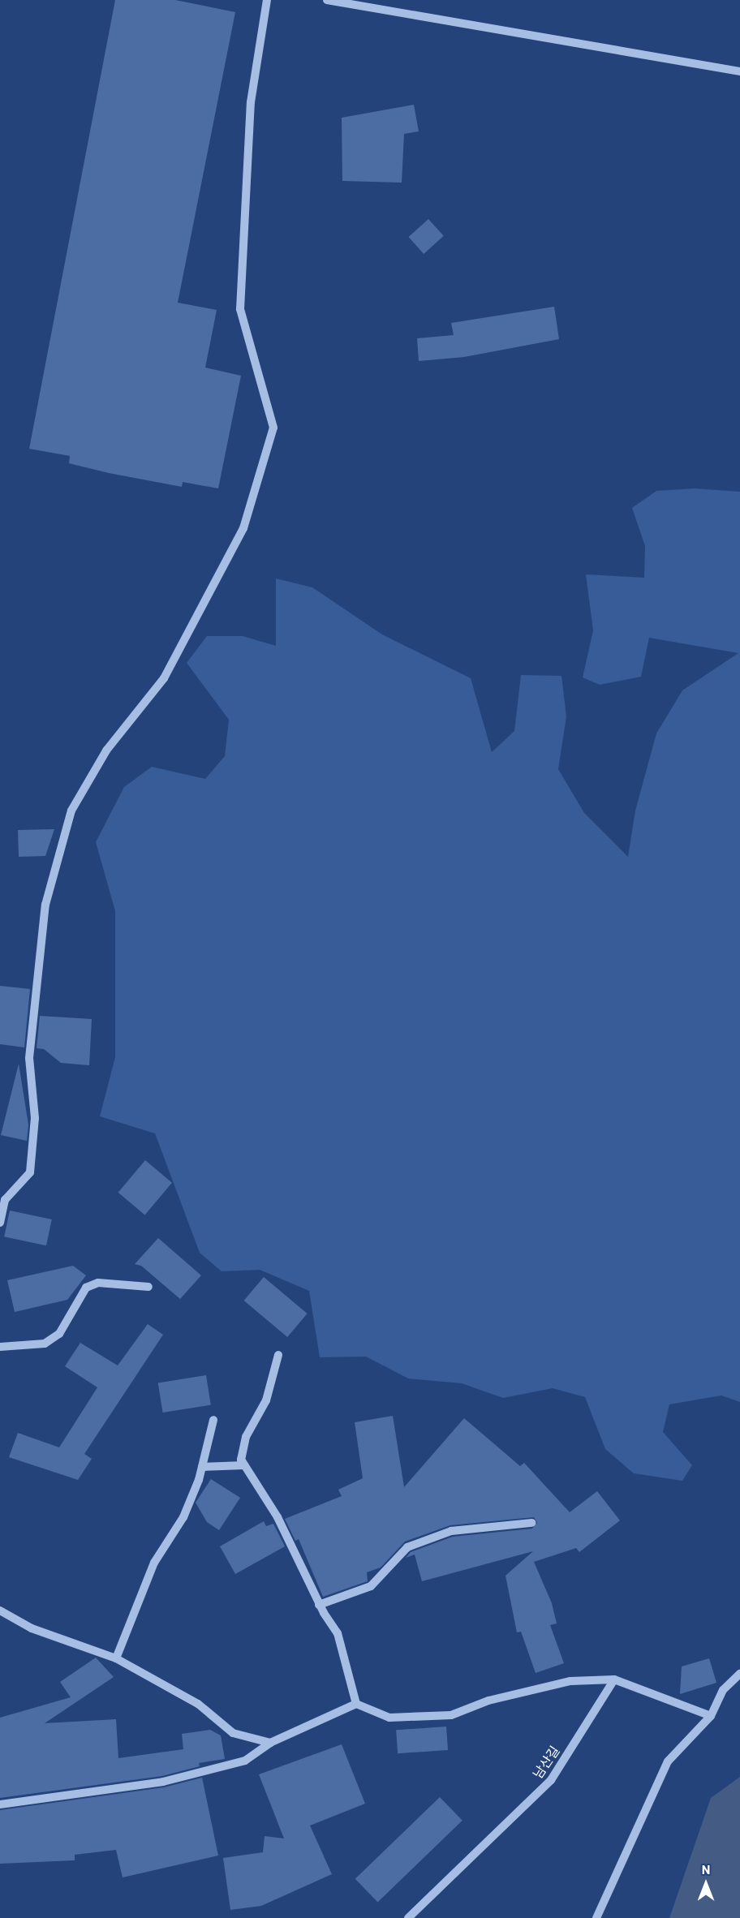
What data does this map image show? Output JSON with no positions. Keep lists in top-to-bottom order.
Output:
{
  "streets": {
    "street": ["남산길"]
  },
  "north": "top"
}
